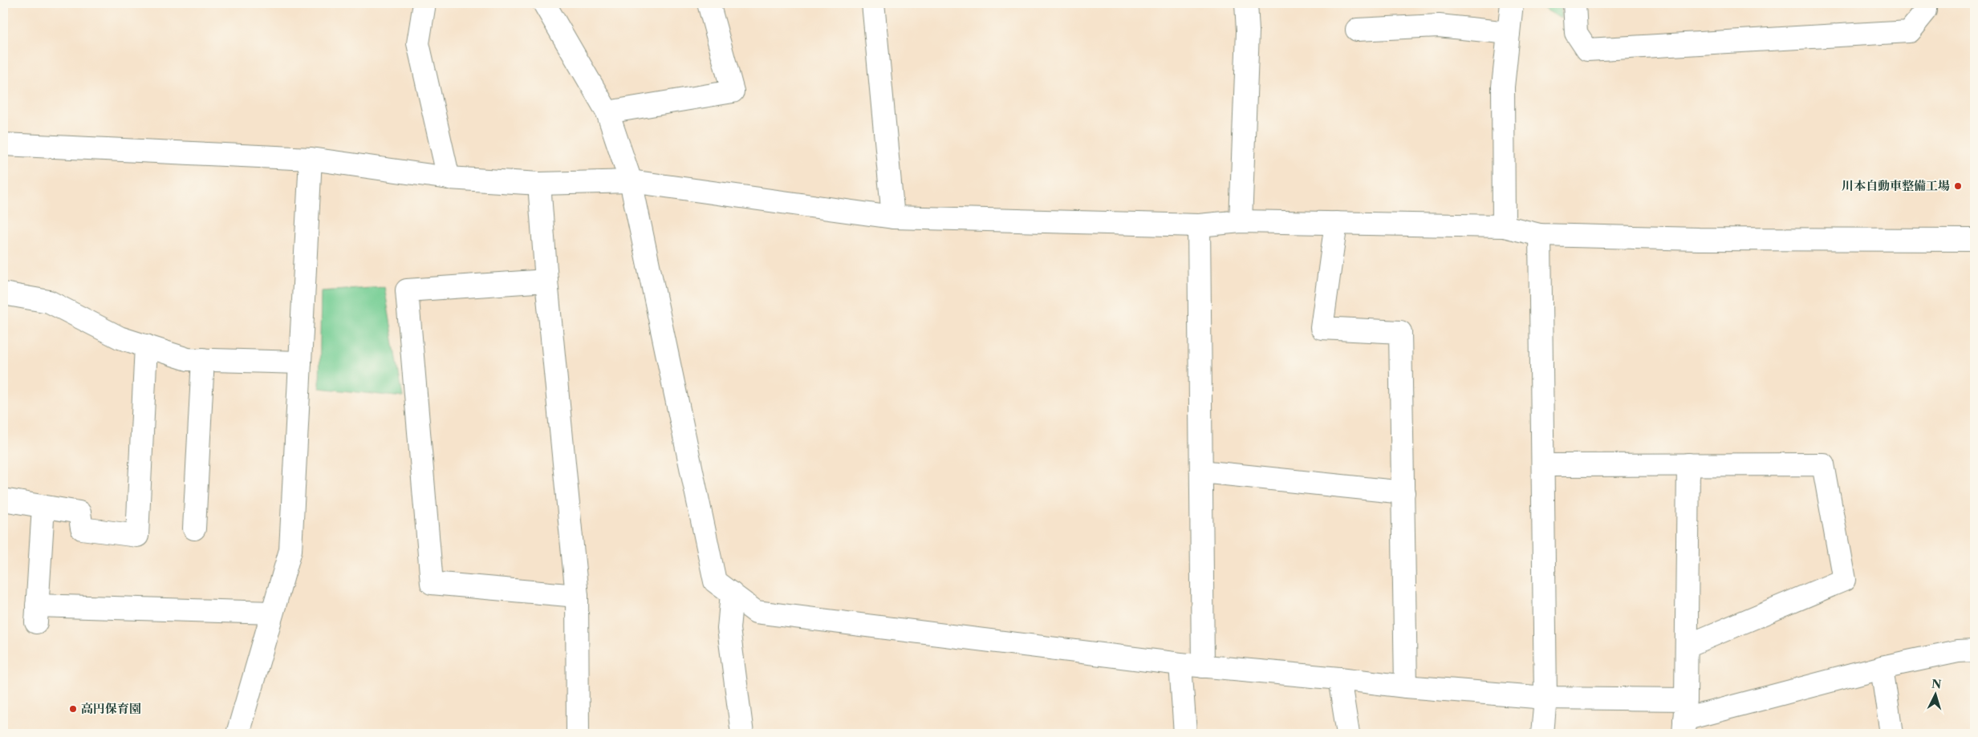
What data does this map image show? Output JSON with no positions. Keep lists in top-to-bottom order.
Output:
{
  "places": ["川本自動車整備工場", "高円保育園"],
  "north": "top"
}
